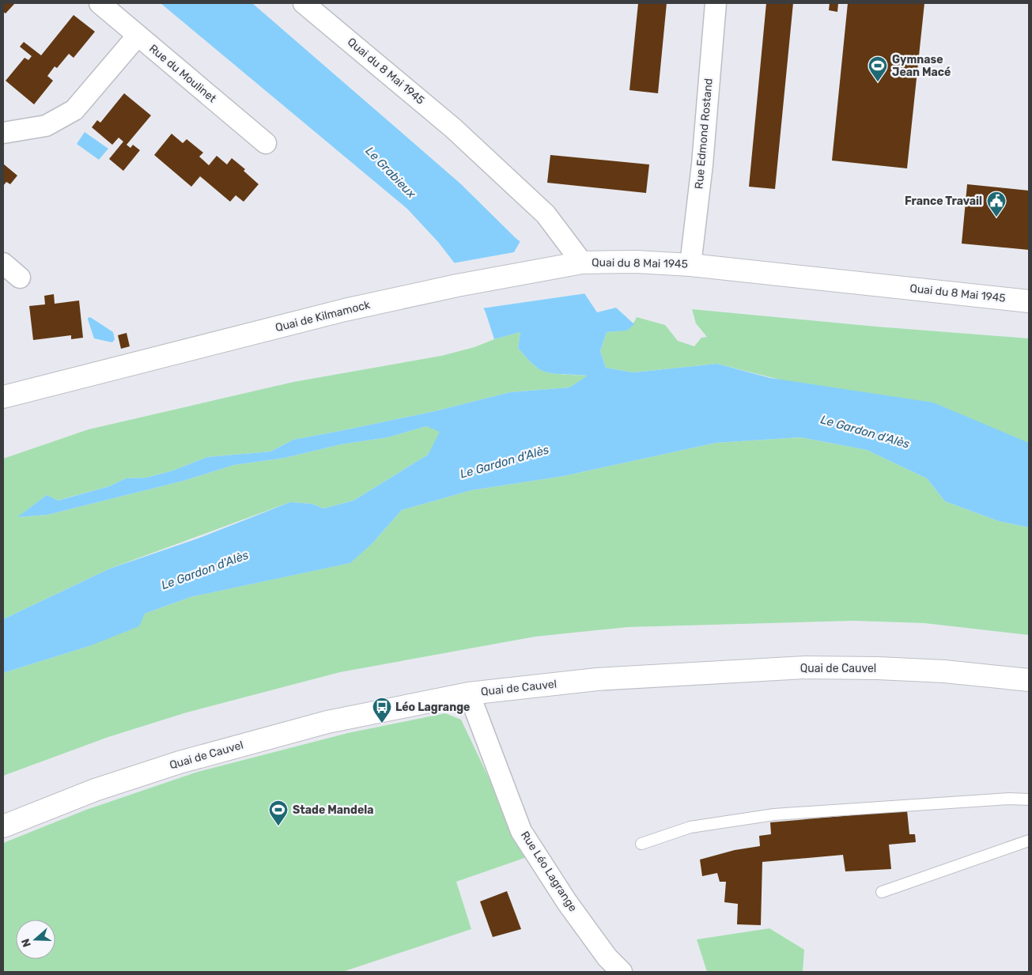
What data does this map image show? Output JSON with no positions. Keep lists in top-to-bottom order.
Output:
{
  "streets": {
    "main road": ["Quai du 8 Mai 1945", "Quai de Kilmamock", "Quai de Cauvel"],
    "street": ["Rue du Moulinet", "Rue Edmond Rostand", "Rue Léo Lagrange"]
  },
  "crossings": [
    ["Quai du 8 Mai 1945", "Rue Edmond Rostand"],
    ["Quai du 8 Mai 1945", "Quai de Kilmamock"],
    ["Quai de Cauvel", "Rue Léo Lagrange"]
  ],
  "water": ["Le Grabieux", "Le Gardon d'Alès"],
  "places": {
    "sports": ["Gymnase Jean Macé", "Stade Mandela"],
    "public building": ["France Travail"],
    "bus stop": ["Léo Lagrange"]
  },
  "north": "left"
}
